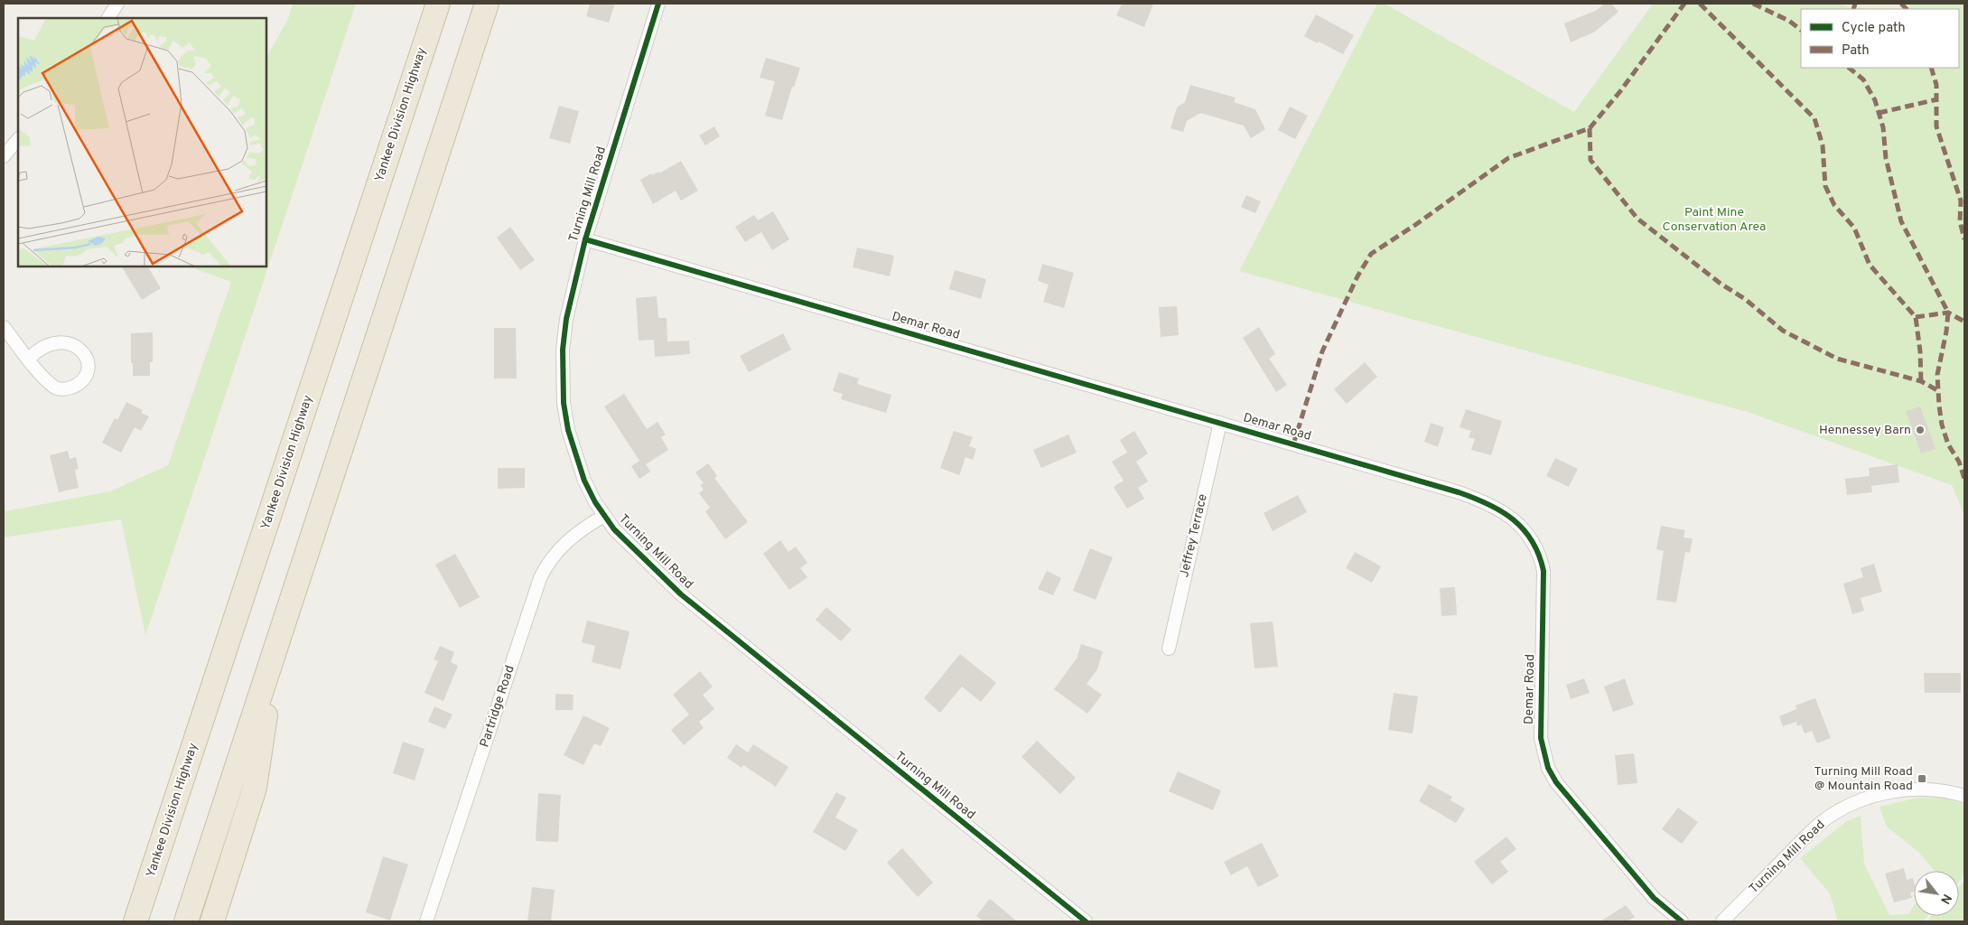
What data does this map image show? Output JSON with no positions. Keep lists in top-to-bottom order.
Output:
{
  "streets": {
    "highway": ["Yankee Division Highway"],
    "street": [
      "Turning Mill Road",
      "Demar Road",
      "Jeffrey Terrace",
      "Partridge Road"
    ]
  },
  "crossings": [
    ["Turning Mill Road", "Demar Road"],
    ["Turning Mill Road", "Partridge Road"],
    ["Demar Road", "Jeffrey Terrace"]
  ],
  "parks": ["Paint Mine Conservation Area"],
  "places": {
    "other": ["Hennessey Barn"],
    "transit": ["Turning Mill Road @ Mountain Road"]
  },
  "legend": ["Cycle path", "Path"],
  "north": "bottom right"
}
